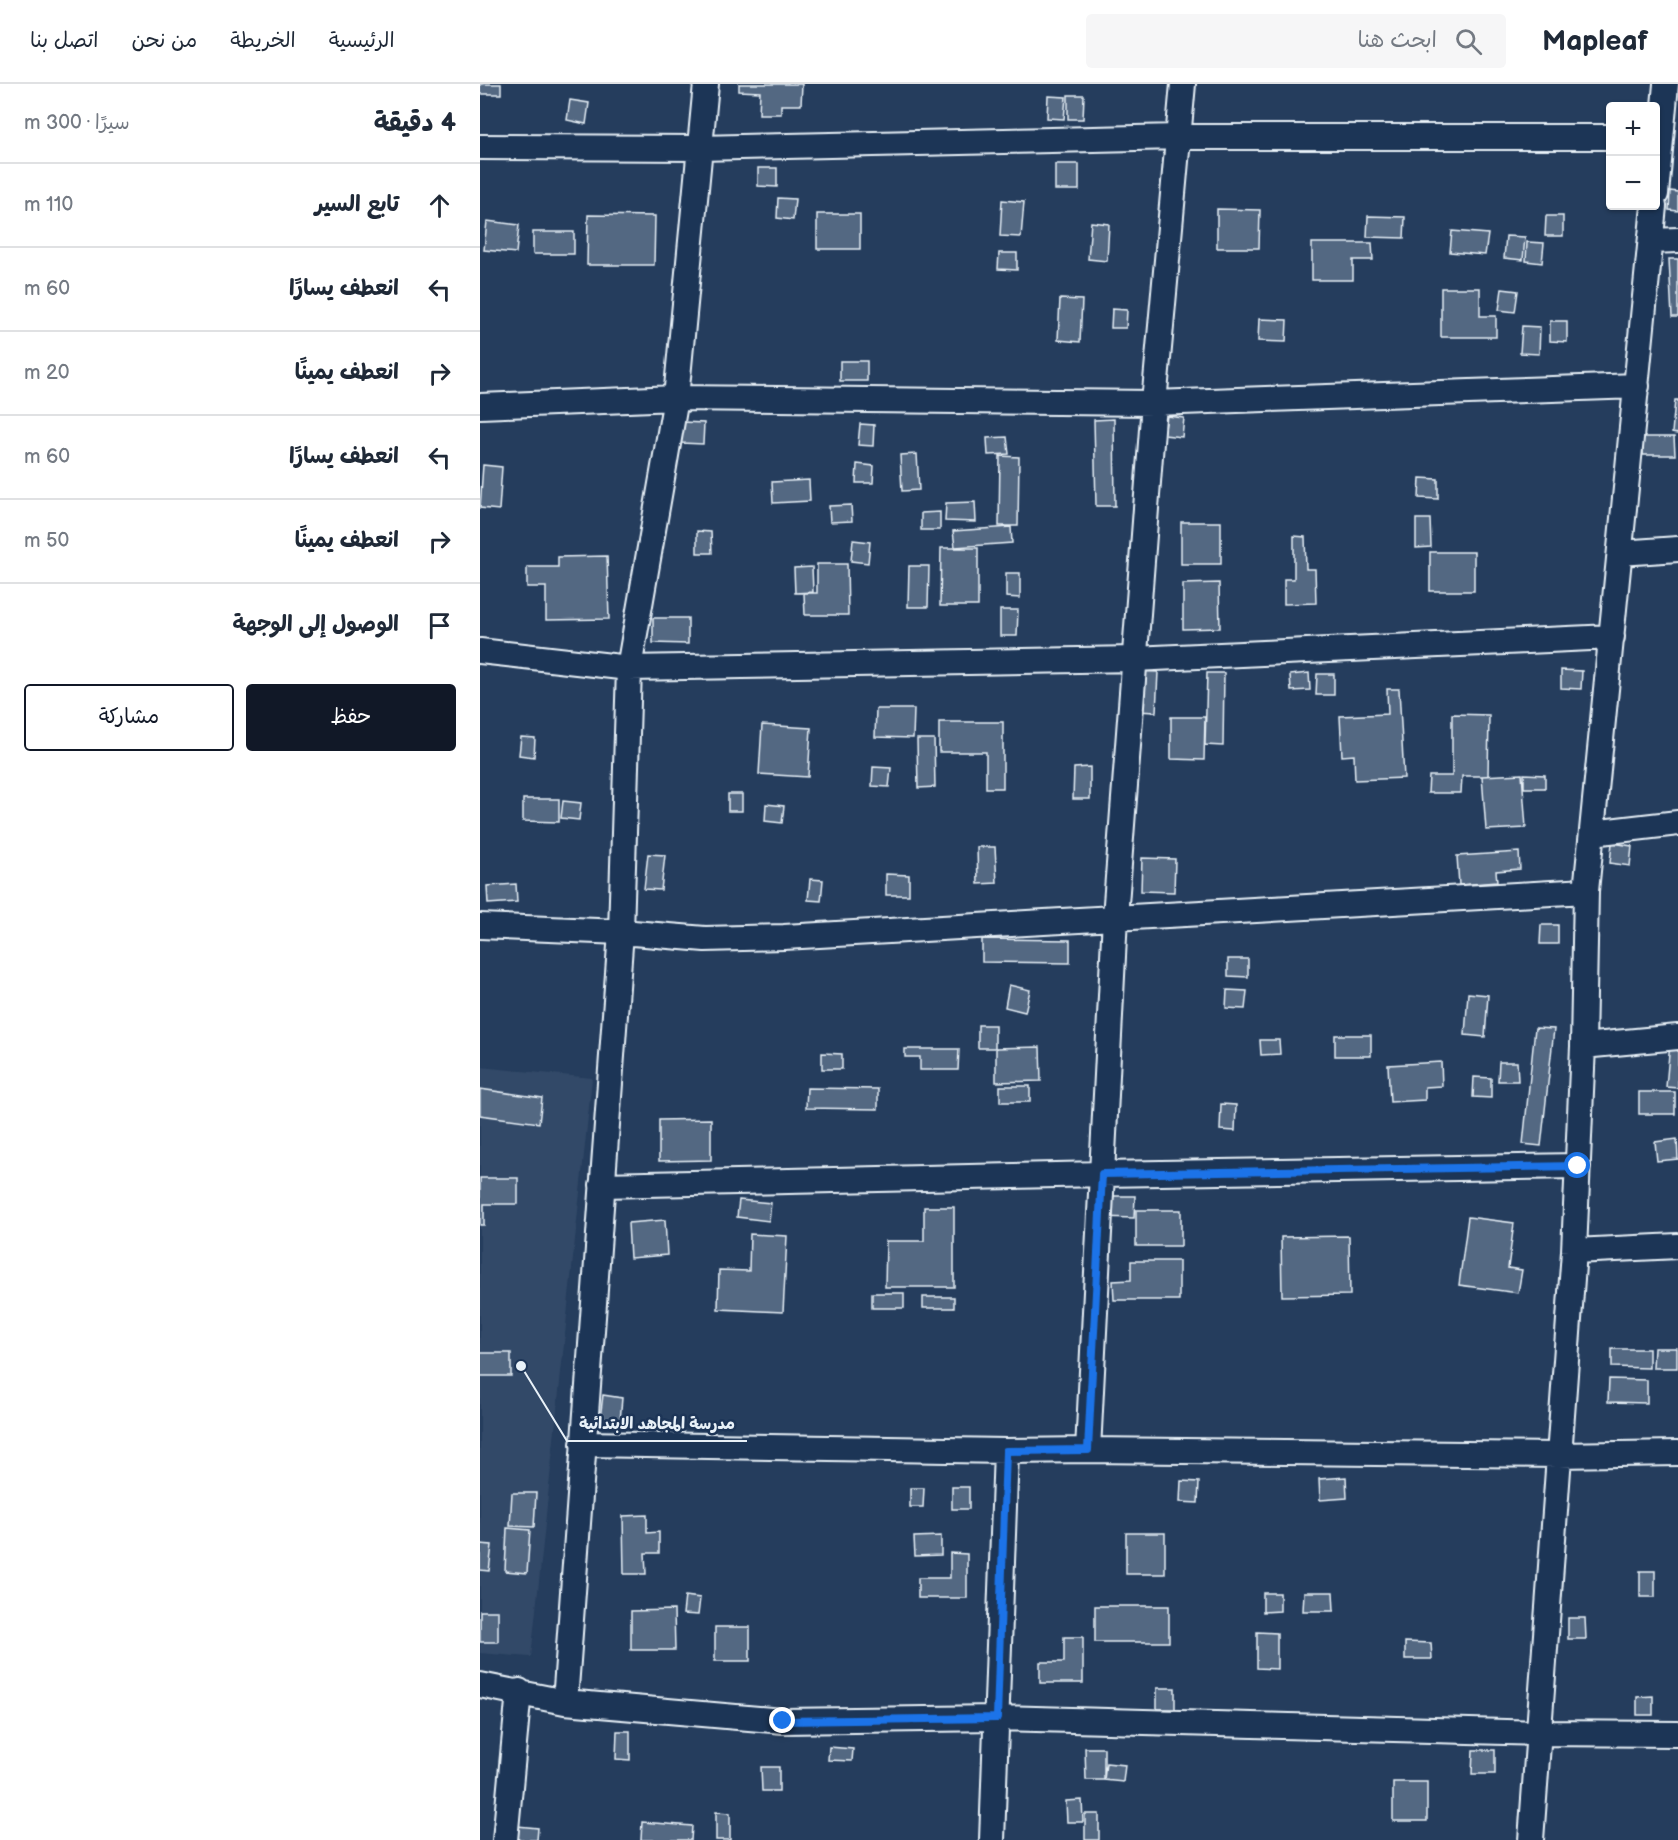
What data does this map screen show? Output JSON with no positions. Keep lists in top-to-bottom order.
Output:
{
  "places": ["مدرسة المجاهد الابتدائية"],
  "page": {
    "header": "Mapleaf",
    "search": "ابحث هنا",
    "nav": [
      "الرئيسية",
      "الخريطة",
      "من نحن",
      "اتصل بنا"
    ],
    "heading": ["4 دقيقة", "سيرًا · 300 m"],
    "map_buttons": ["+", "−"],
    "list": [
      ["تابع السير", "110 m"],
      ["انعطف يسارًا", "60 m"],
      ["انعطف يمينًا", "20 m"],
      ["انعطف يسارًا", "60 m"],
      ["انعطف يمينًا", "50 m"],
      "الوصول إلى الوجهة"
    ],
    "buttons": ["حفظ", "مشاركة"]
  }
}
